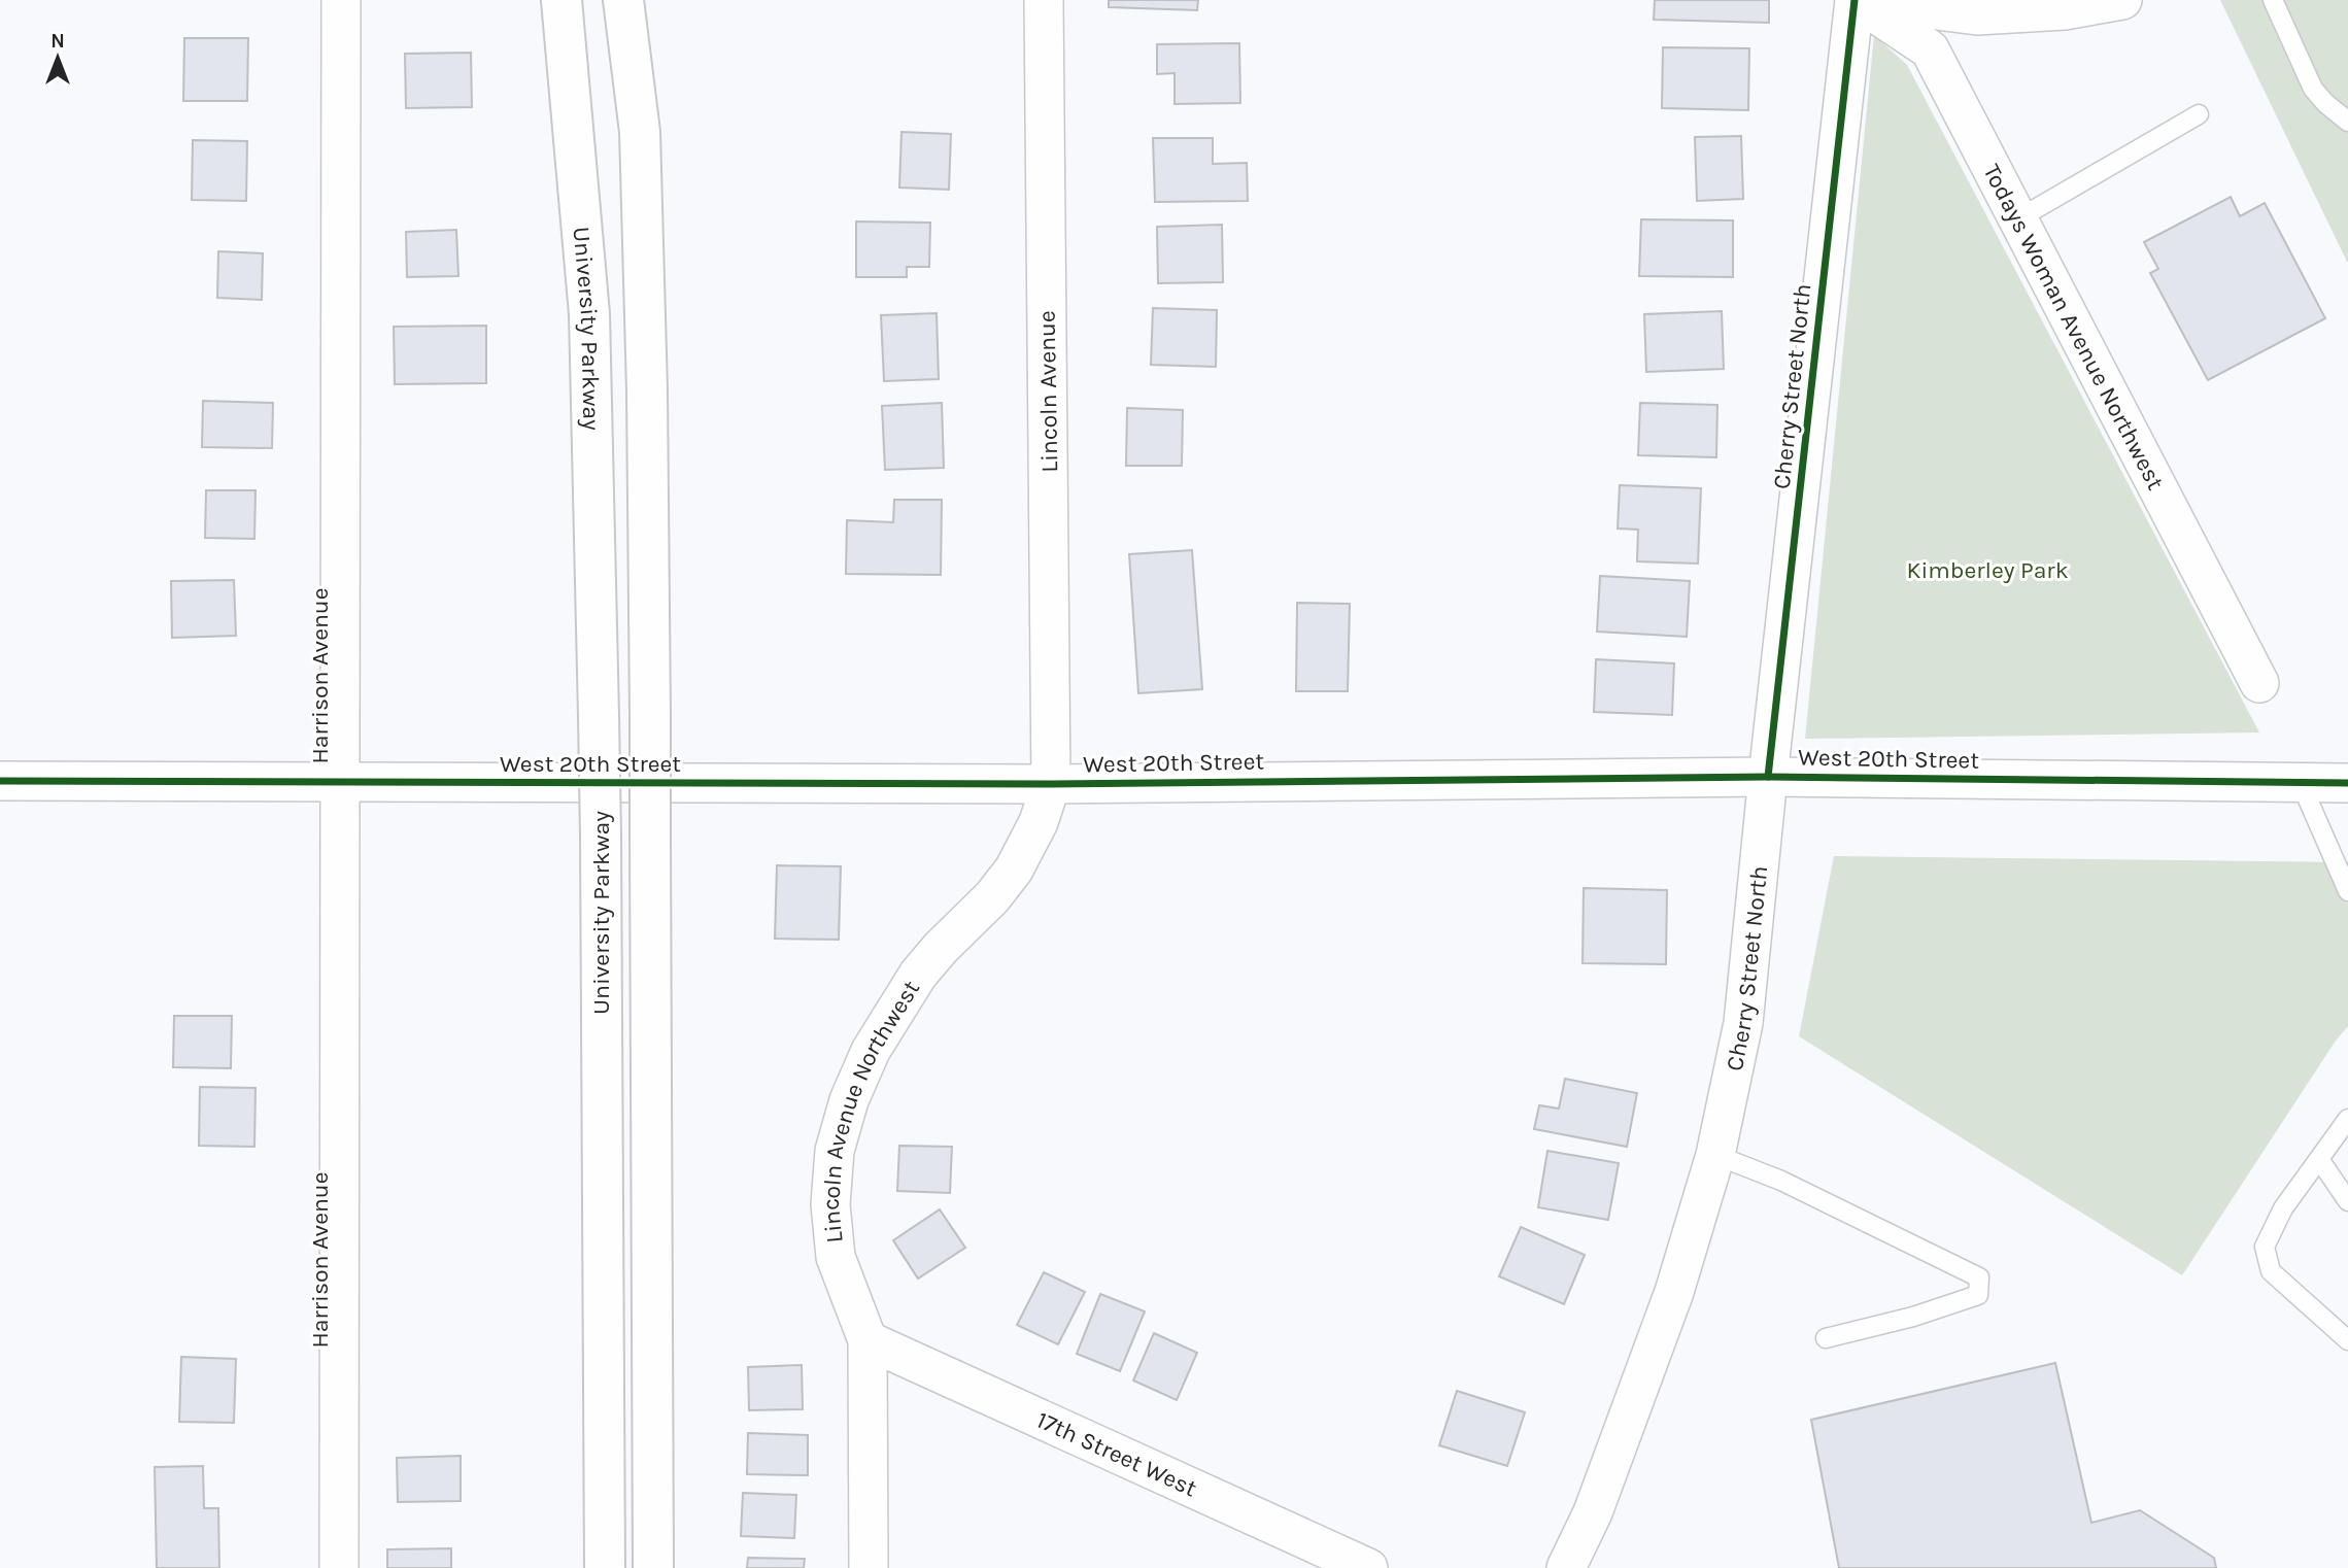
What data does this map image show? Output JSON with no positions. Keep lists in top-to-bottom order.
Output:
{
  "streets": {
    "main road": ["University Parkway"],
    "street": [
      "Todays Woman Avenue Northwest",
      "Cherry Street North",
      "Lincoln Avenue",
      "Harrison Avenue",
      "West 20th Street",
      "Lincoln Avenue Northwest",
      "17th Street West"
    ]
  },
  "crossings": [
    ["Todays Woman Avenue Northwest", "Cherry Street North"],
    ["Cherry Street North", "West 20th Street"],
    ["Lincoln Avenue", "West 20th Street"],
    ["Lincoln Avenue", "Lincoln Avenue Northwest"],
    ["Harrison Avenue", "West 20th Street"],
    ["West 20th Street", "Lincoln Avenue Northwest"],
    ["Lincoln Avenue Northwest", "17th Street West"]
  ],
  "parks": ["Kimberley Park"],
  "north": "top"
}
